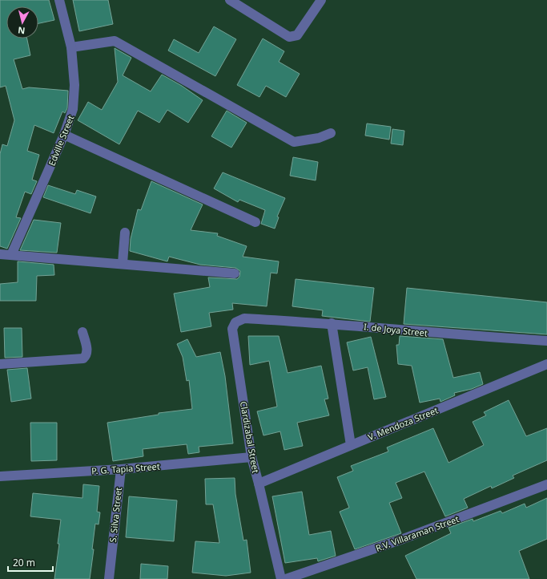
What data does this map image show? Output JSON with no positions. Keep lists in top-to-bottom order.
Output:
{
  "streets": {
    "street": [
      "Edville Street",
      "I. de Joya Street",
      "V. Mendoza Street",
      "Clardizabal Street",
      "P. G. Tapia Street",
      "S. Silva Street",
      "R.V. Villaraman Street"
    ]
  },
  "crossings": [
    ["I. de Joya Street", "Clardizabal Street"],
    ["V. Mendoza Street", "Clardizabal Street"],
    ["Clardizabal Street", "P. G. Tapia Street"],
    ["P. G. Tapia Street", "S. Silva Street"]
  ],
  "scale_bar": "20 m",
  "north": "bottom"
}
